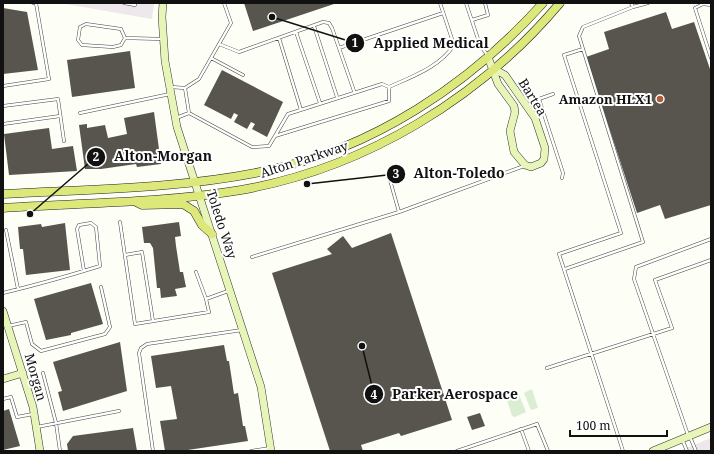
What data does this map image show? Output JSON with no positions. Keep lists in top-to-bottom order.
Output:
{
  "streets": {
    "main road": ["Alton Parkway"],
    "street": ["Bartea", "Toledo Way", "Morgan"]
  },
  "crossings": [
    ["Bartea", "Alton Parkway"],
    ["Alton Parkway", "Toledo Way"]
  ],
  "places": [
    "Applied Medical",
    "Amazon HLX1",
    "Alton-Toledo",
    "Alton-Morgan",
    "Parker Aerospace"
  ],
  "scale_bar": "100 m"
}
